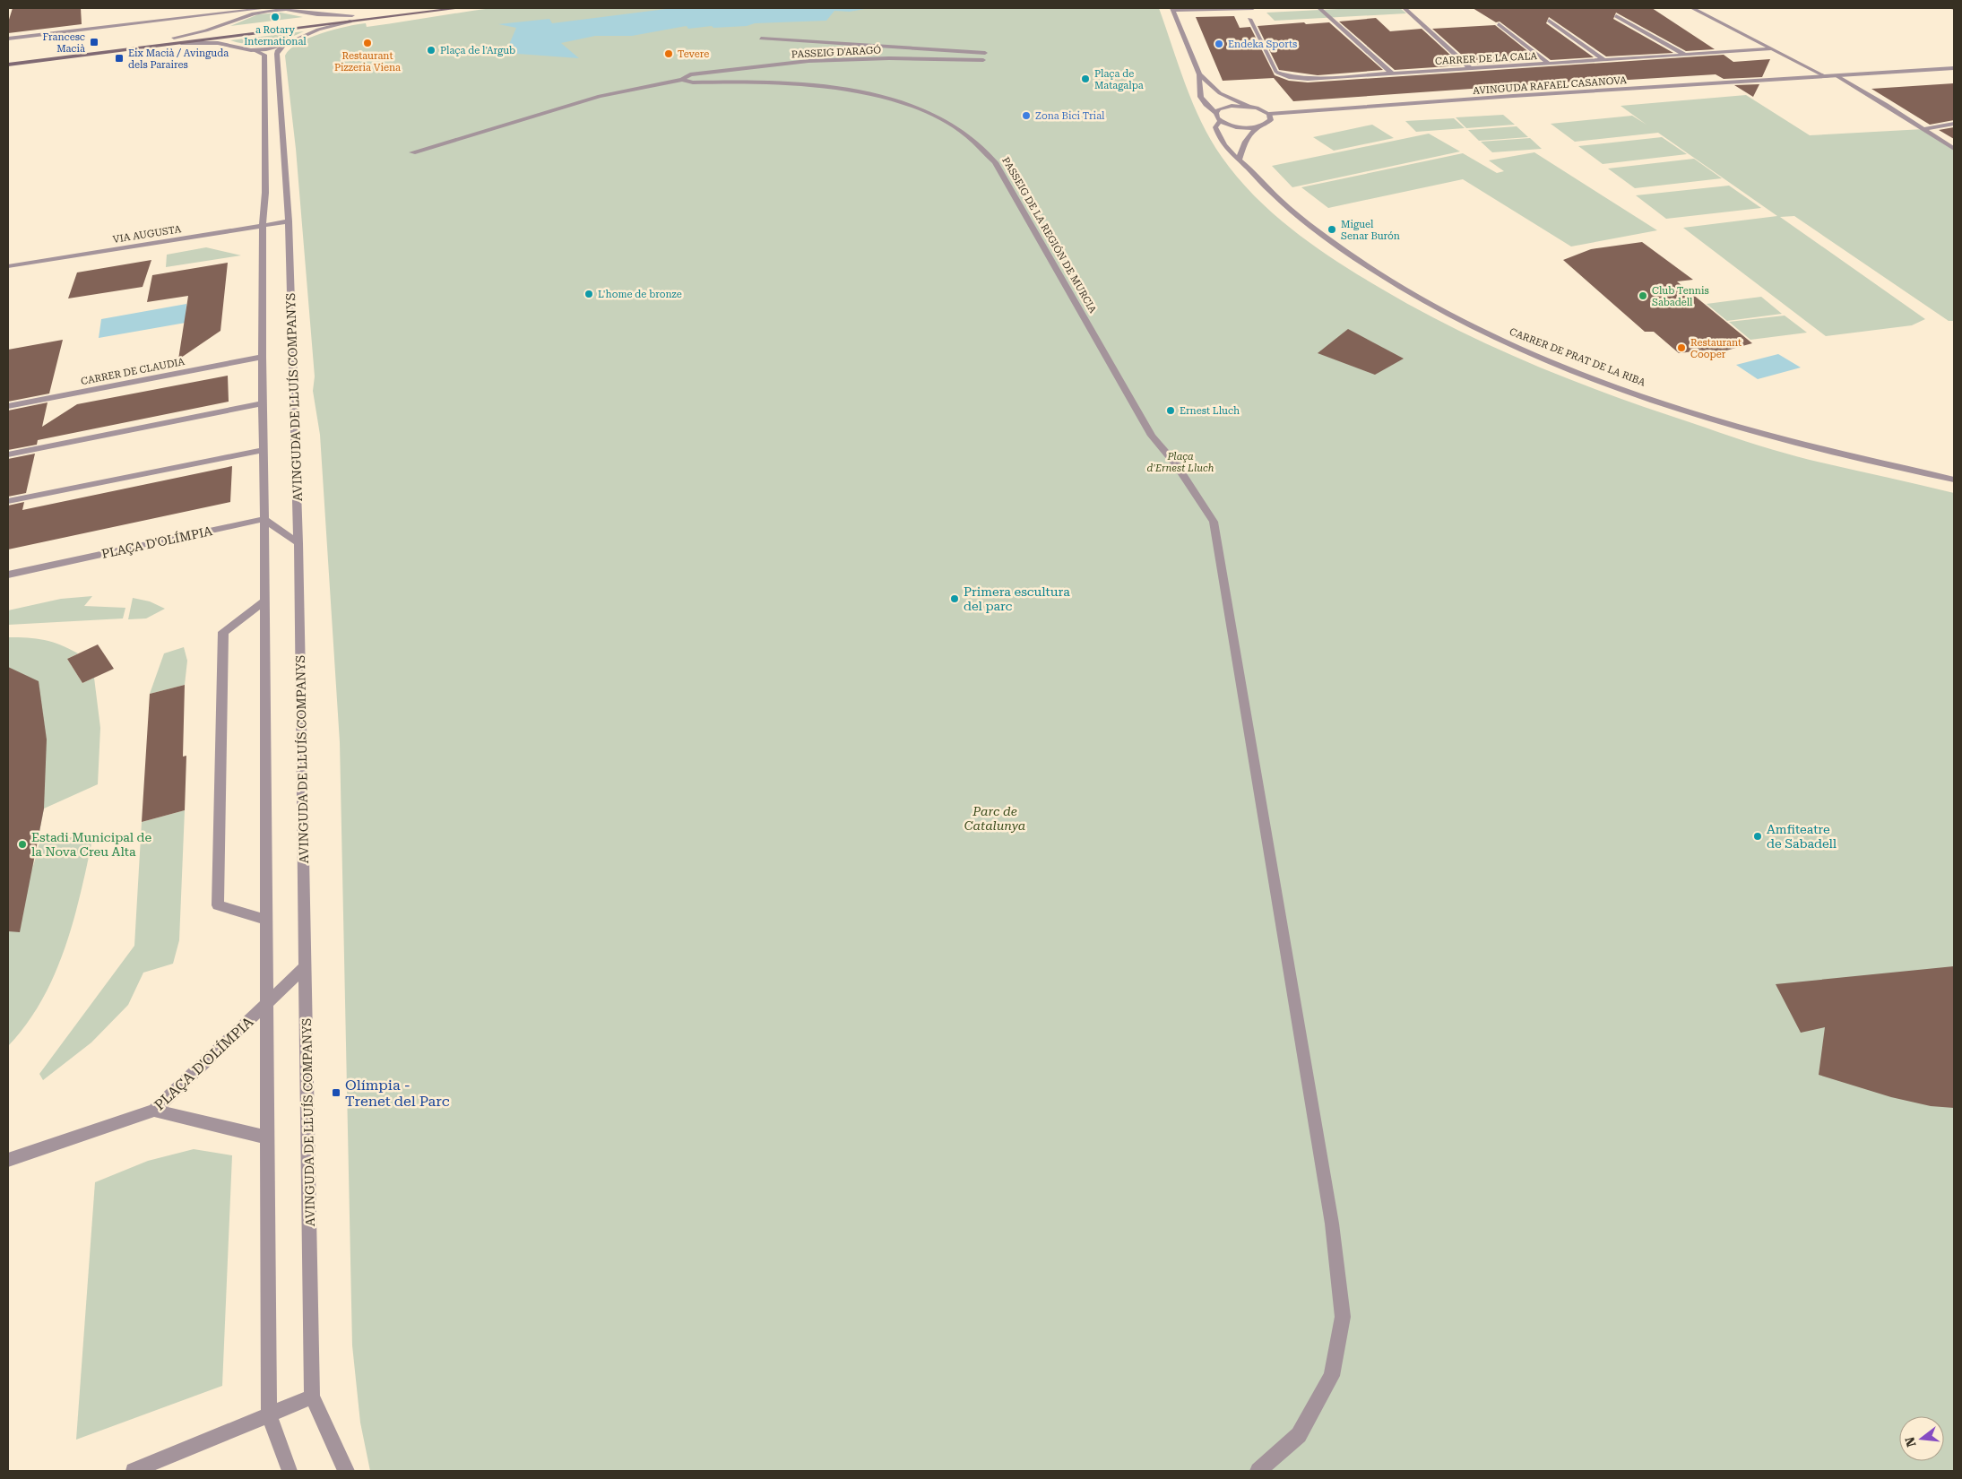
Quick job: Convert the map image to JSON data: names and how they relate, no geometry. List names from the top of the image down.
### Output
{
  "streets": {
    "street": [
      "PASSEIG D'ARAGÓ",
      "CARRER DE LA CALA",
      "AVINGUDA RAFAEL CASANOVA",
      "VIA AUGUSTA",
      "PASSEIG DE LA REGIÓN DE MURCIA",
      "CARRER DE PRAT DE LA RIBA",
      "CARRER DE CLAUDIA",
      "AVINGUDA DE LLUÍS COMPANYS",
      "PLAÇA D'OLÍMPIA"
    ]
  },
  "crossings": [
    ["PASSEIG D'ARAGÓ", "PASSEIG DE LA REGIÓN DE MURCIA"],
    ["VIA AUGUSTA", "AVINGUDA DE LLUÍS COMPANYS"],
    ["AVINGUDA DE LLUÍS COMPANYS", "PLAÇA D'OLÍMPIA"]
  ],
  "parks": ["Plaça d'Ernest Lluch", "Parc de Catalunya"],
  "places": {
    "other": [
      "a Rotary International",
      "Restaurant Pizzeria Viena",
      "Endeka Sports",
      "Plaça de l'Argub",
      "Tevere",
      "Plaça de Matagalpa",
      "Zona Bici Trial",
      "Miguel Senar Burón",
      "L'home de bronze",
      "Club Tennis Sabadell",
      "Restaurant Cooper",
      "Ernest Lluch",
      "Primera escultura del parc",
      "Amfiteatre de Sabadell",
      "Estadi Municipal de la Nova Creu Alta"
    ],
    "transit": ["Francesc Macià", "Eix Macià / Avinguda dels Paraires", "Olímpia - Trenet del Parc"]
  },
  "north": "left"
}
